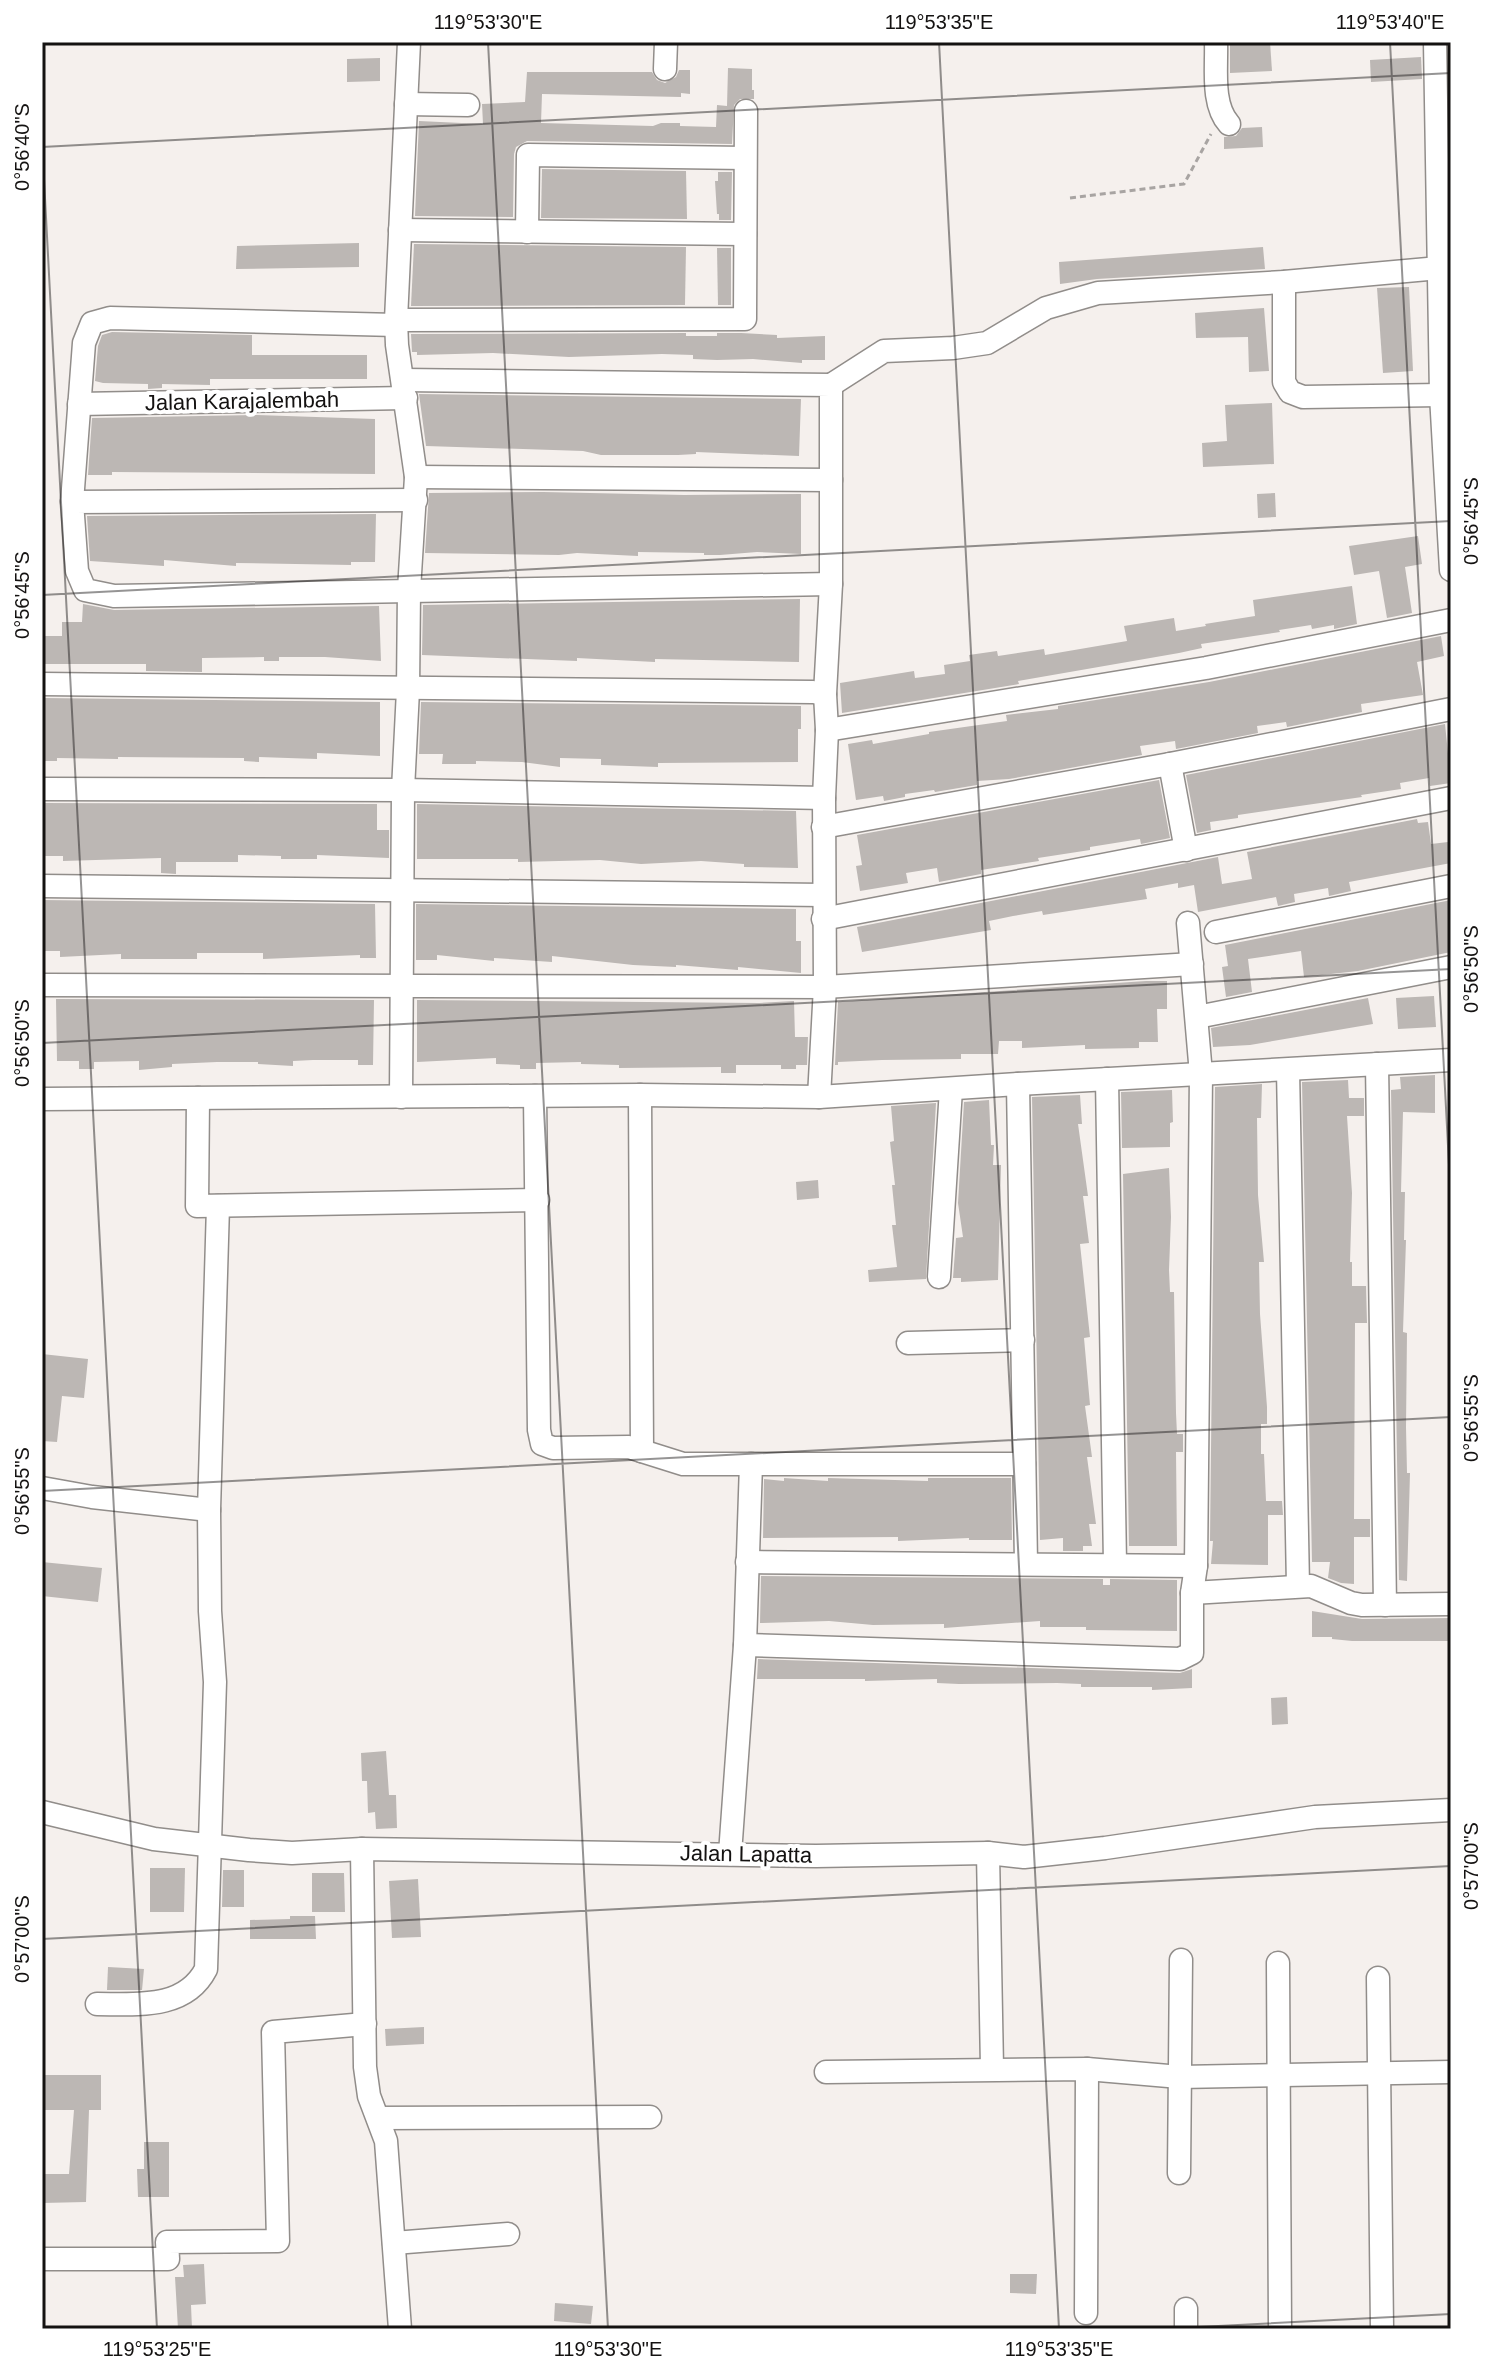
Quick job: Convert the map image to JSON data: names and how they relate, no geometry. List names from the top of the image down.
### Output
{
  "streets": {
    "street": ["Jalan Karajalembah", "Jalan Lapatta"]
  },
  "coordinates": [
    "119°53'30\"E",
    "119°53'35\"E",
    "119°53'40\"E",
    "0°56'40\"S",
    "0°56'45\"S",
    "0°56'50\"S",
    "0°56'55\"S",
    "0°57'00\"S",
    "119°53'25\"E"
  ]
}
